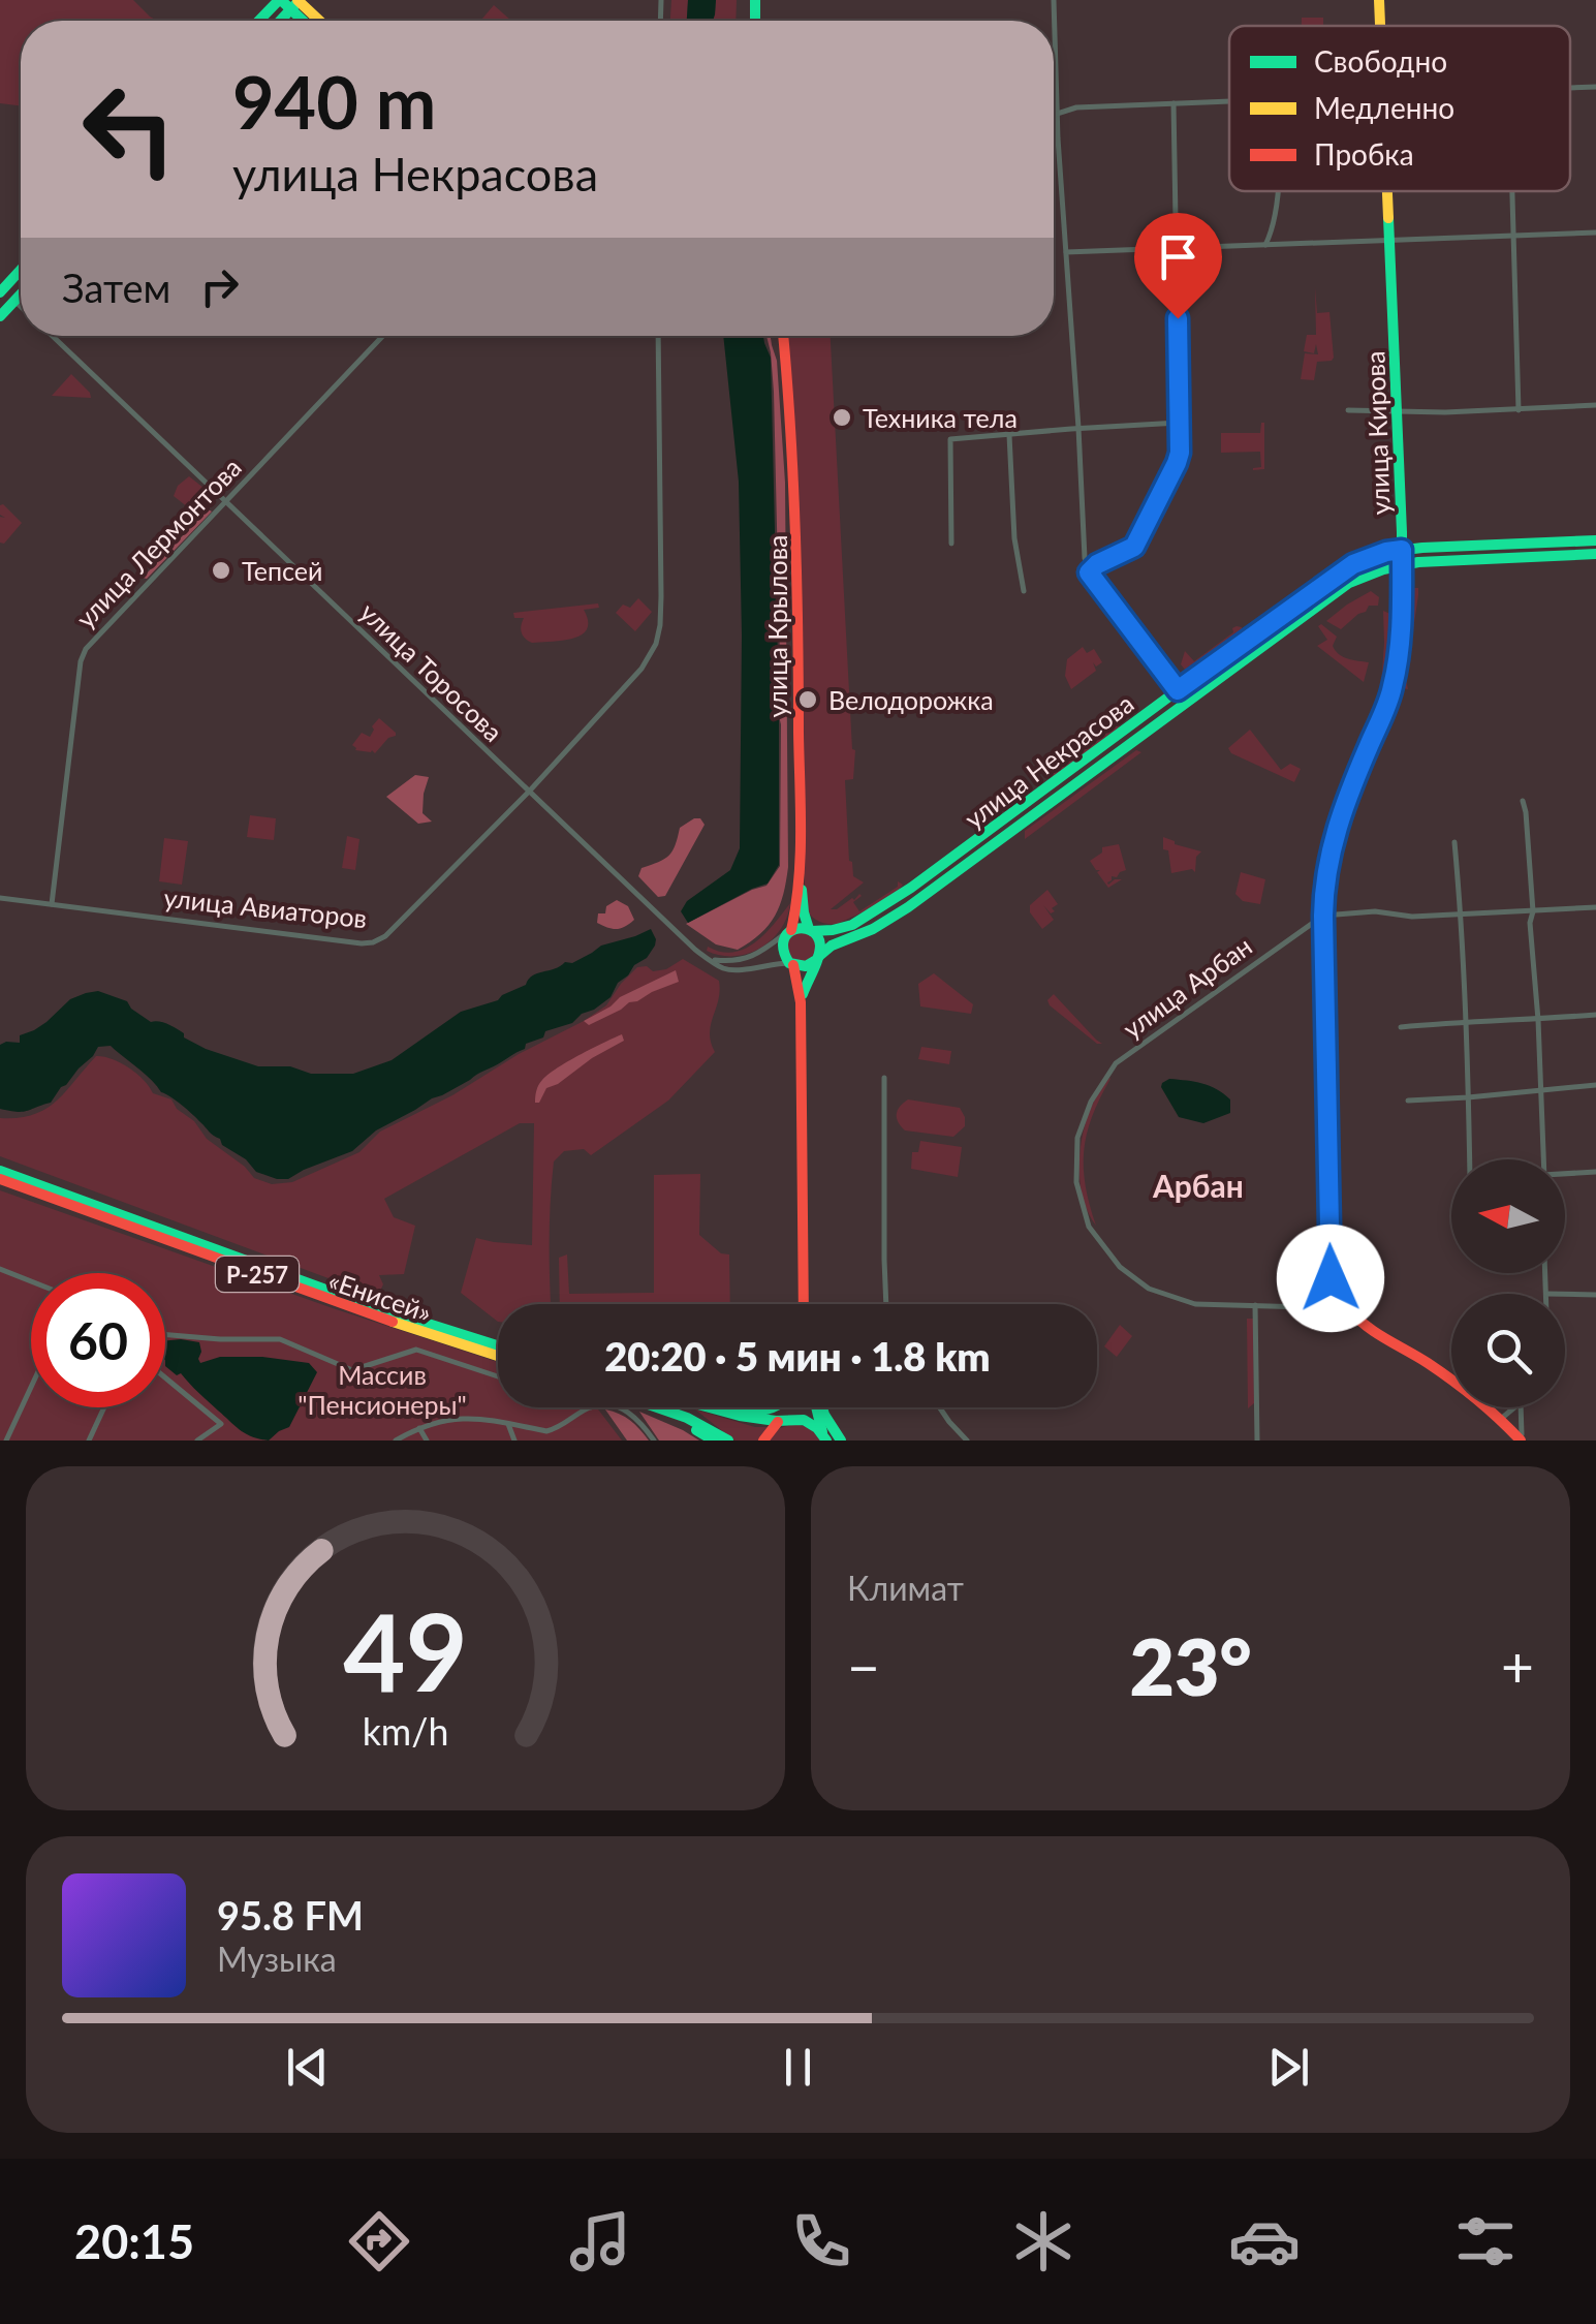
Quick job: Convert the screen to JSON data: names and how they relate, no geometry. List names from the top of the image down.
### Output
{
  "streets": {
    "main road": [
      "улица Кирова",
      "улица Крылова",
      "улица Торосова",
      "улица Некрасова",
      "Р-257",
      "«Енисей»"
    ],
    "street": ["улица Лермонтова", "улица Авиаторов", "улица Арбан"]
  },
  "crossings": [
    ["улица Кирова", "улица Некрасова"],
    ["улица Кирова", "улица Арбан"],
    ["улица Лермонтова", "улица Торосова"],
    ["улица Лермонтова", "улица Авиаторов"],
    ["улица Крылова", "улица Некрасова"],
    ["улица Торосова", "улица Авиаторов"]
  ],
  "districts": ["Арбан"],
  "parks": ["Массив \"Пенсионеры\""],
  "places": ["Техника тела", "Тепсей", "Велодорожка"],
  "legend": ["Свободно", "Медленно", "Пробка"],
  "north": "left",
  "page": {
    "turn": ["940 m", "улица Некрасова"],
    "then": "Затем",
    "limit": "60",
    "trip": "20:20 · 5 мин · 1.8 km",
    "tile": "Климат",
    "heat": ["−", "23°", "+"],
    "song": ["95.8 FM", "Музыка"],
    "tabs": "20:15",
    "gauge": ["49", "km/h"]
  }
}
